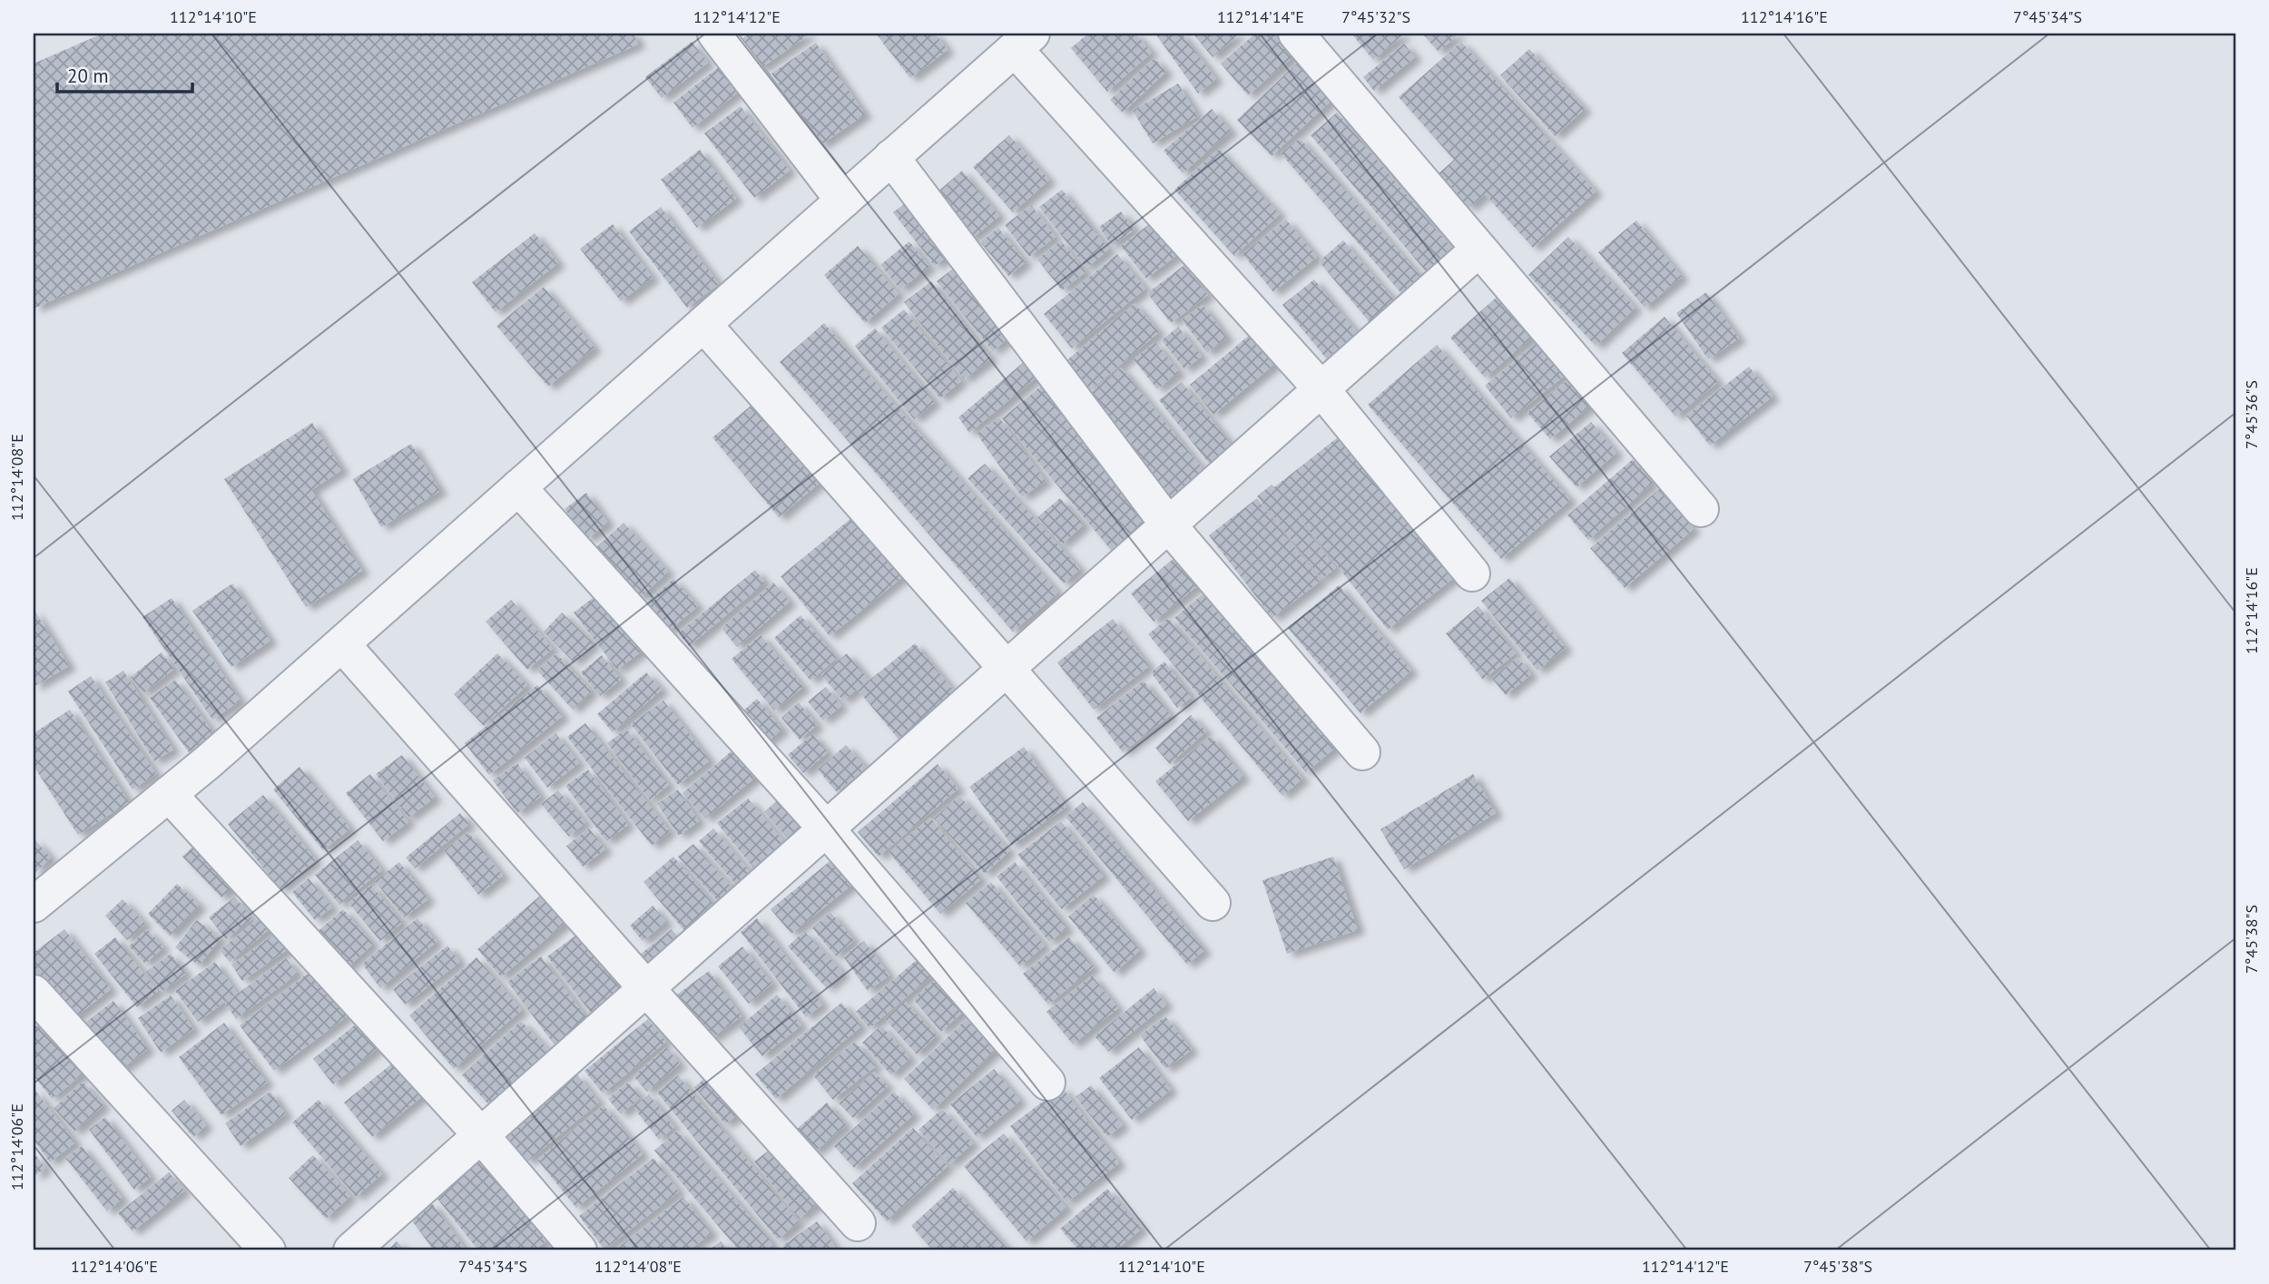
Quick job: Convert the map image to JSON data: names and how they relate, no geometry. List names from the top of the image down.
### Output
{
  "scale_bar": "20 m",
  "coordinates": [
    "112°14'10\"E",
    "112°14'12\"E",
    "112°14'14\"E",
    "7°45'32\"S",
    "112°14'16\"E",
    "7°45'34\"S",
    "7°45'36\"S",
    "112°14'08\"E",
    "7°45'38\"S",
    "112°14'06\"E"
  ]
}
